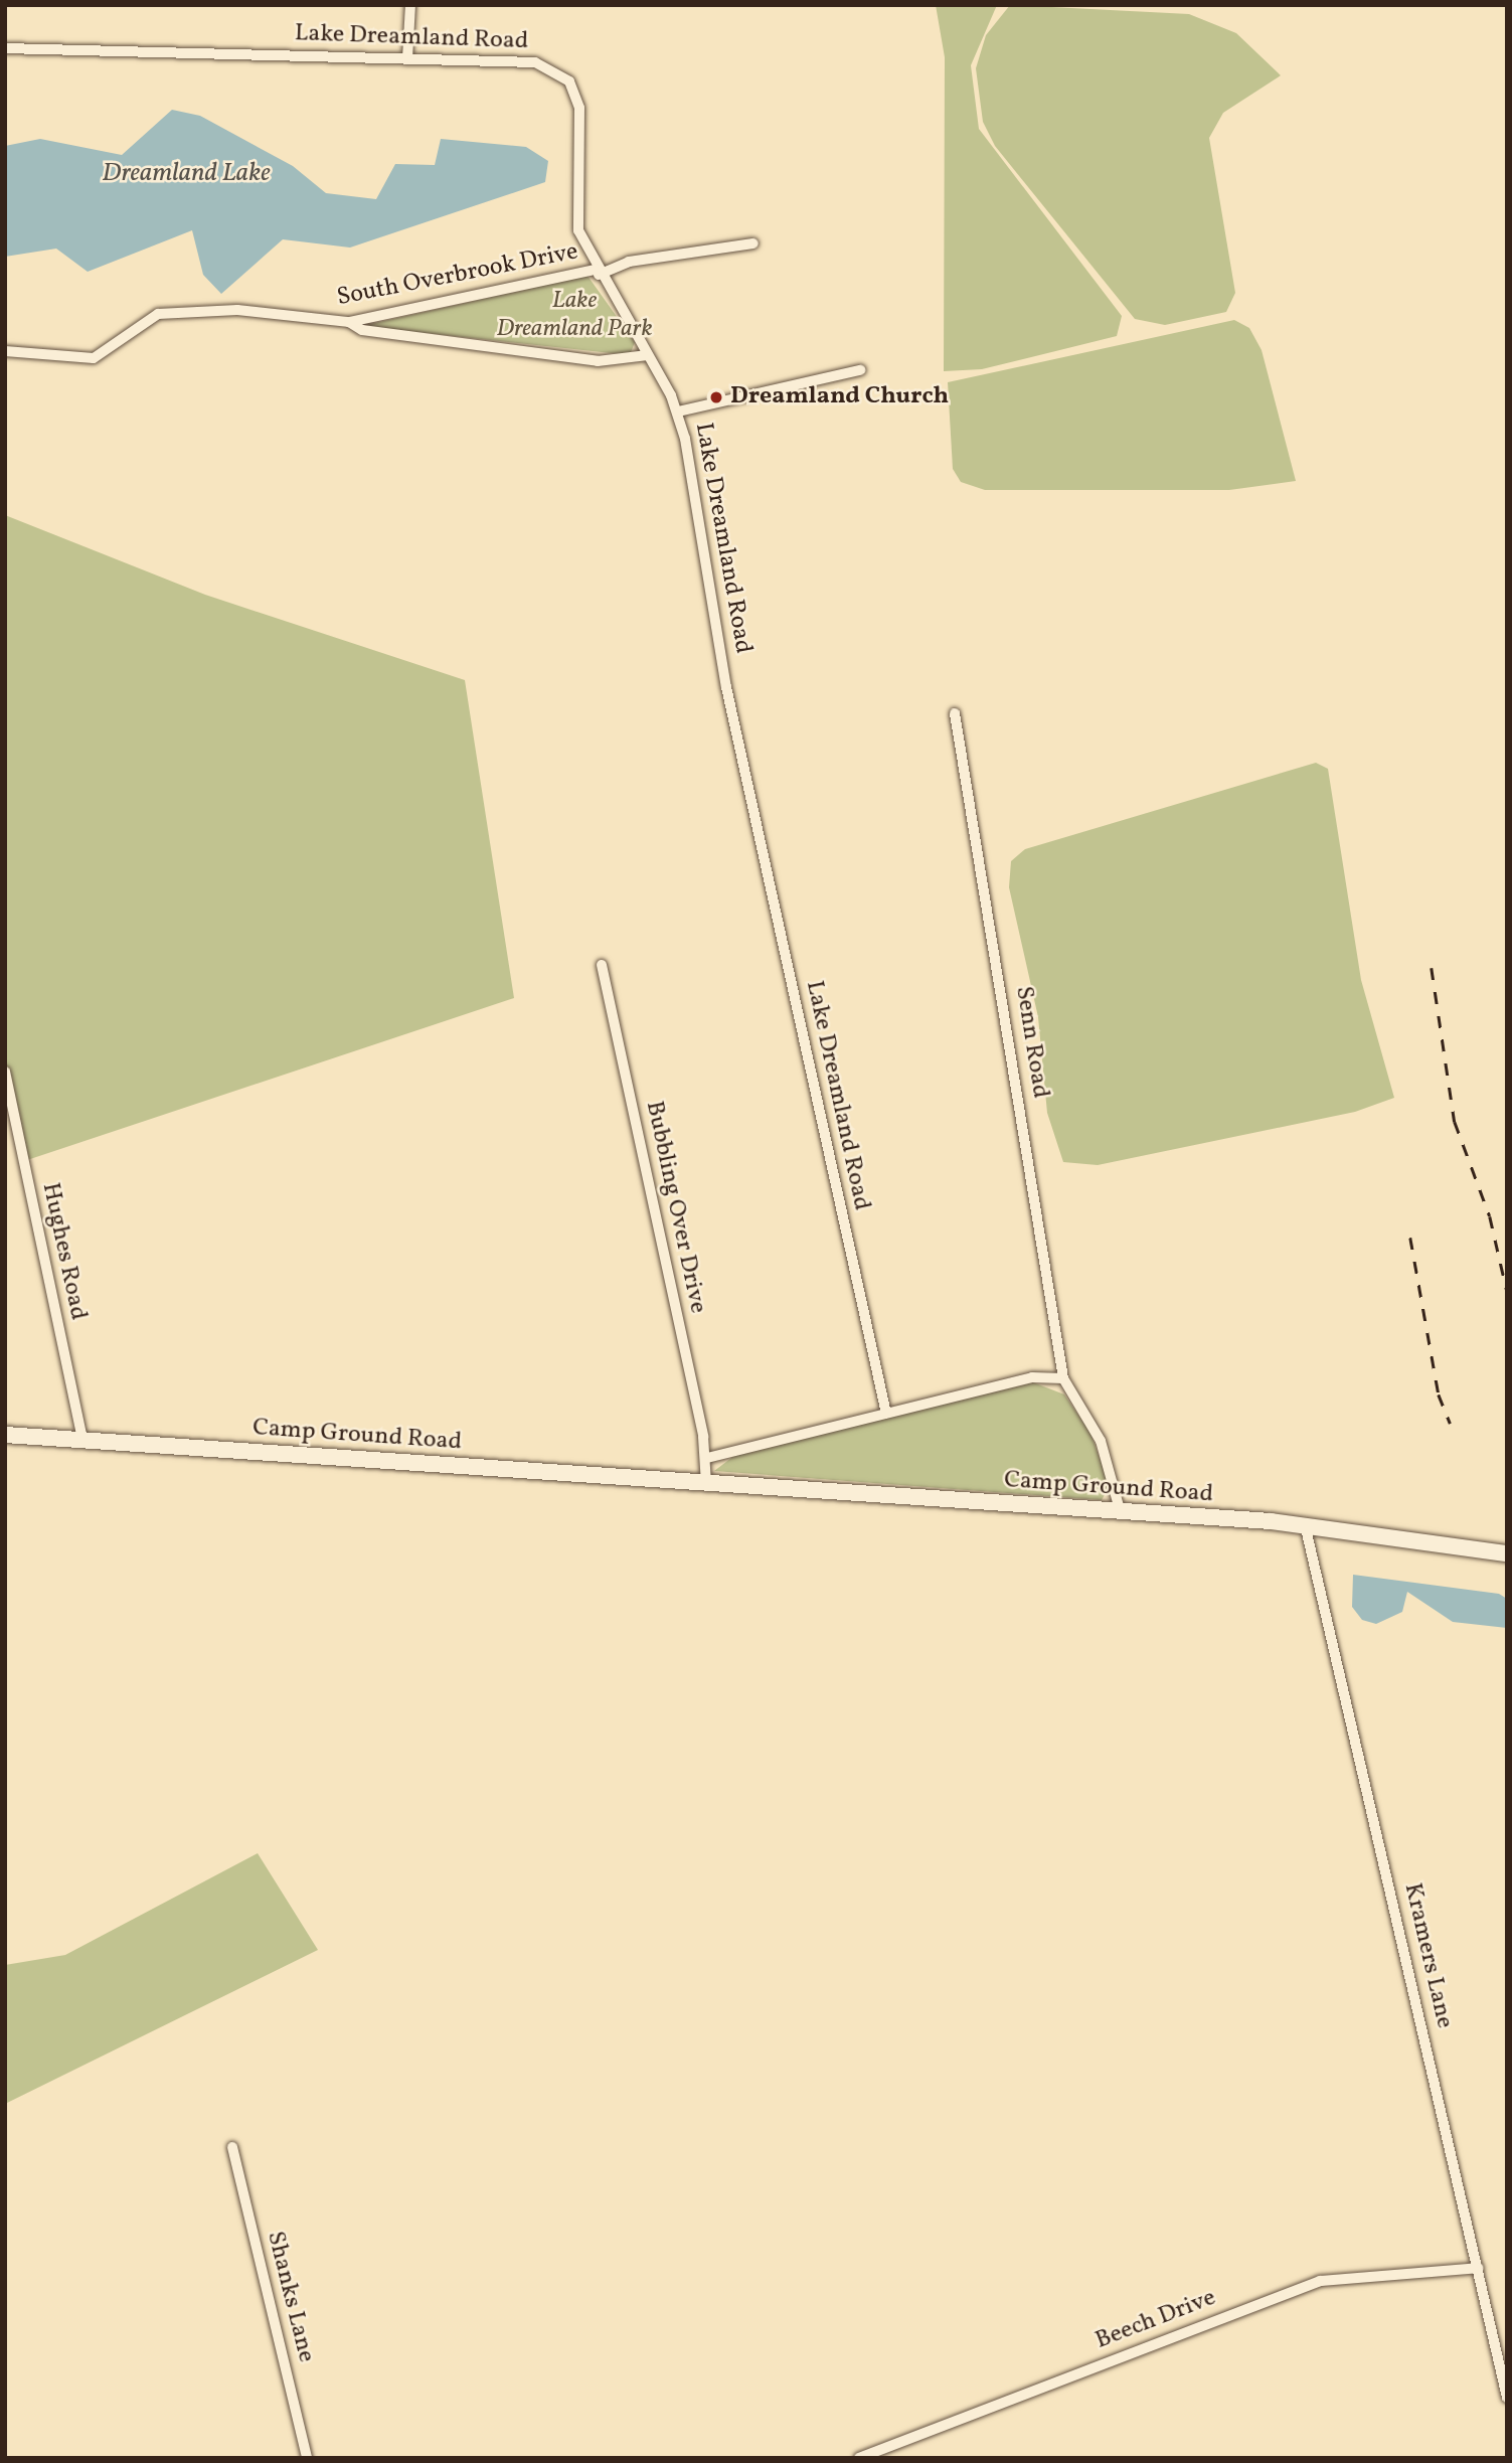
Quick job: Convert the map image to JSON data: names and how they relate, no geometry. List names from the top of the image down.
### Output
{
  "streets": {
    "street": [
      "Lake Dreamland Road",
      "South Overbrook Drive",
      "Senn Road",
      "Bubbling Over Drive",
      "Hughes Road",
      "Camp Ground Road",
      "Kramers Lane",
      "Shanks Lane",
      "Beech Drive"
    ]
  },
  "crossings": [
    ["Lake Dreamland Road", "South Overbrook Drive"],
    ["Hughes Road", "Camp Ground Road"],
    ["Camp Ground Road", "Kramers Lane"],
    ["Kramers Lane", "Beech Drive"]
  ],
  "water": ["Dreamland Lake"],
  "parks": ["Lake Dreamland Park"],
  "places": ["Dreamland Church"]
}
